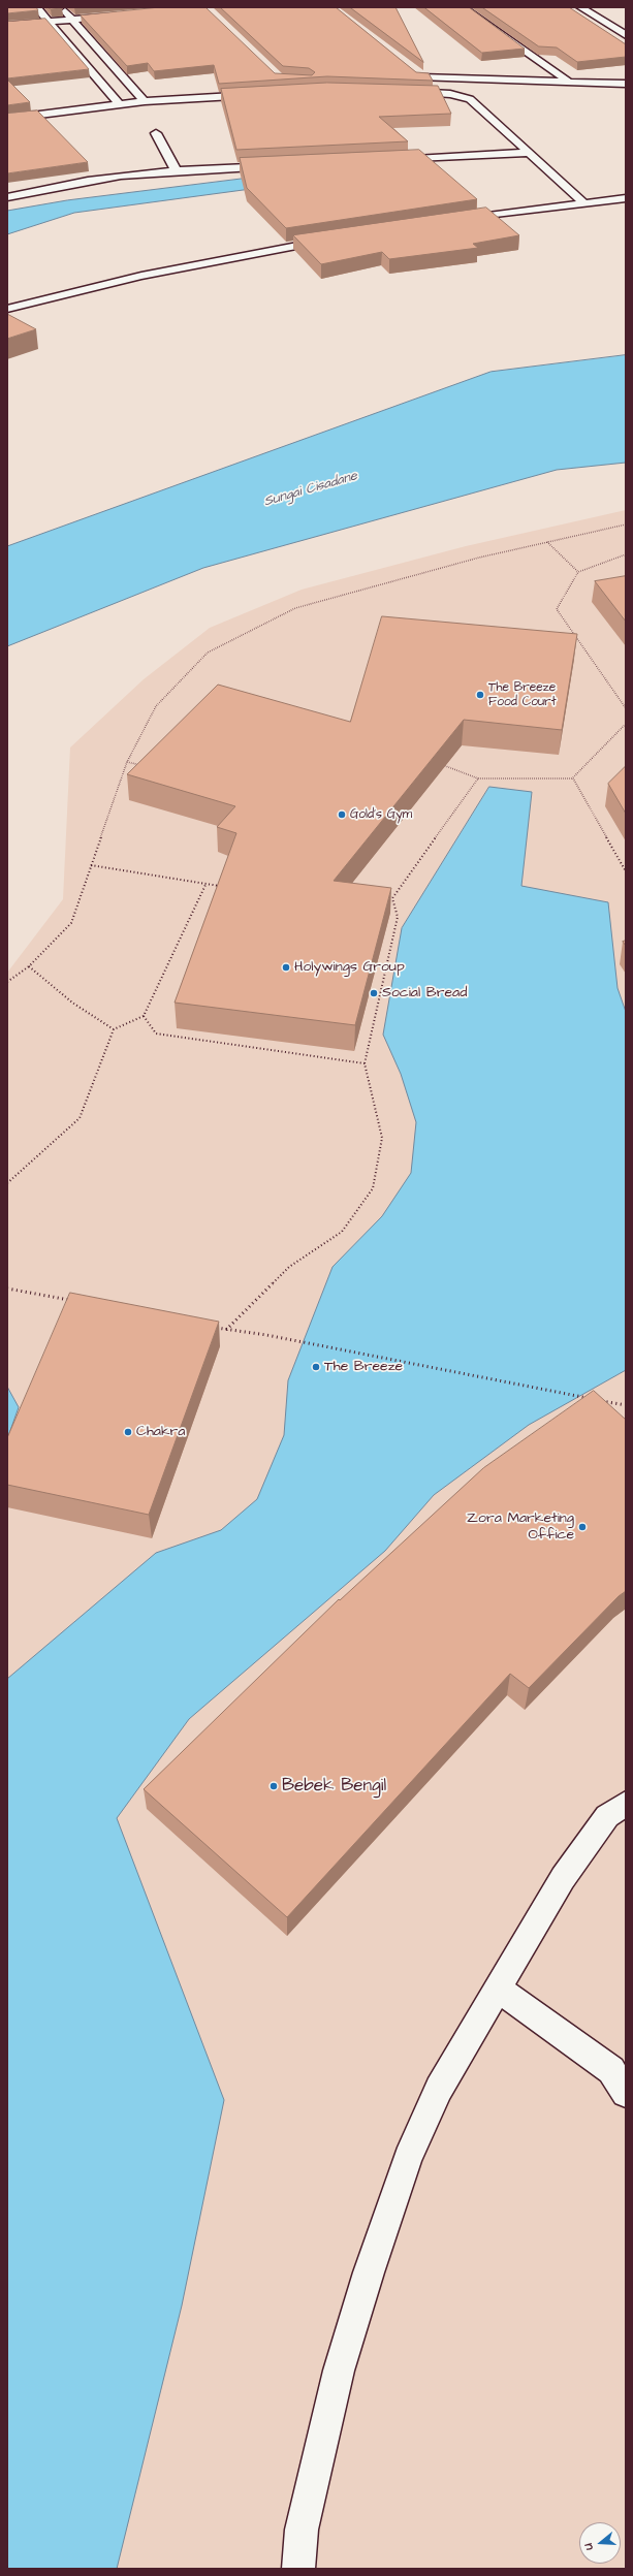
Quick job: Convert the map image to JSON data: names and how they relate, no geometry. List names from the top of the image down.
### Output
{
  "water": ["Sungai Cisadane"],
  "places": [
    "The Breeze Food Court",
    "Gold's Gym",
    "Holywings Group",
    "Social Bread",
    "The Breeze",
    "Chakra",
    "Zora Marketing Office",
    "Bebek Bengil"
  ],
  "north": "left"
}
